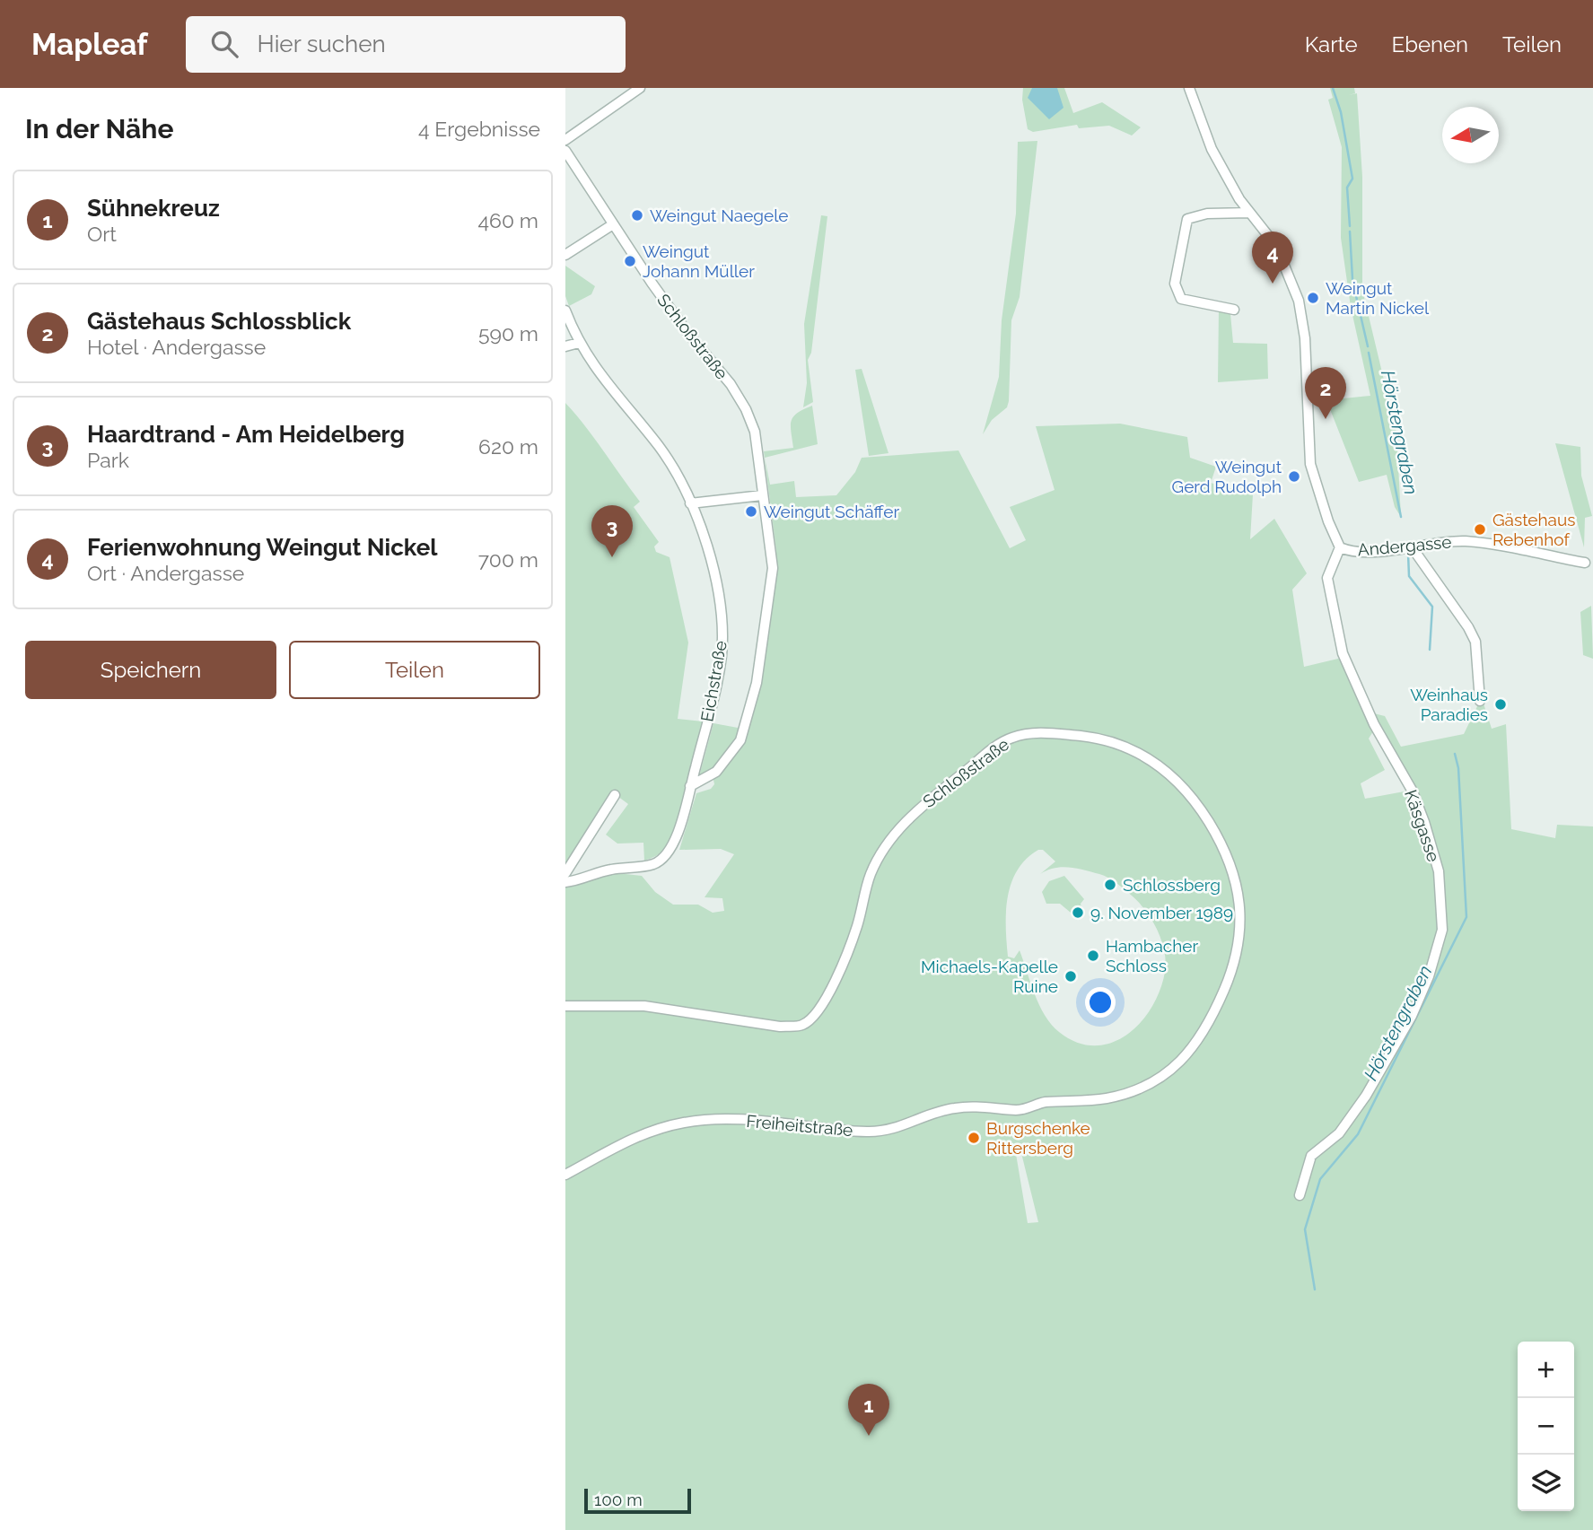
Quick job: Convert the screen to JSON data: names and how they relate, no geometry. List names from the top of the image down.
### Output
{
  "streets": {
    "street": [
      "Schloßstraße",
      "Andergasse",
      "Eichstraße",
      "Käsgasse",
      "Freiheitstraße"
    ]
  },
  "crossings": [
    ["Schloßstraße", "Eichstraße"],
    ["Schloßstraße", "Freiheitstraße"],
    ["Andergasse", "Käsgasse"]
  ],
  "water": ["Hörstengraben"],
  "places": [
    "Weingut Naegele",
    "Weingut Johann Müller",
    "Weingut Martin Nickel",
    "Weingut Gerd Rudolph",
    "Weingut Schäffer",
    "Gästehaus Rebenhof",
    "Weinhaus Paradies",
    "Schlossberg",
    "9. November 1989",
    "Hambacher Schloss",
    "Michaels-Kapelle Ruine",
    "Burgschenke Rittersberg"
  ],
  "scale_bar": "100 m",
  "north": "left",
  "page": {
    "header": "Mapleaf",
    "search": "Hier suchen",
    "nav": ["Karte", "Ebenen", "Teilen"],
    "heading": ["In der Nähe", "4 Ergebnisse"],
    "list": [
      {
        "mark": "1",
        "name": "Sühnekreuz",
        "note": "Ort",
        "value": "460 m"
      },
      {
        "mark": "2",
        "name": "Gästehaus Schlossblick",
        "note": "Hotel · Andergasse",
        "value": "590 m"
      },
      {
        "mark": "3",
        "name": "Haardtrand - Am Heidelberg",
        "note": "Park",
        "value": "620 m"
      },
      {
        "mark": "4",
        "name": "Ferienwohnung Weingut Nickel",
        "note": "Ort · Andergasse",
        "value": "700 m"
      }
    ],
    "pins": [
      "4",
      "2",
      "3",
      "1"
    ],
    "buttons": ["Speichern", "Teilen"],
    "map_buttons": ["+", "−"],
    "scale": "100 m"
  }
}
